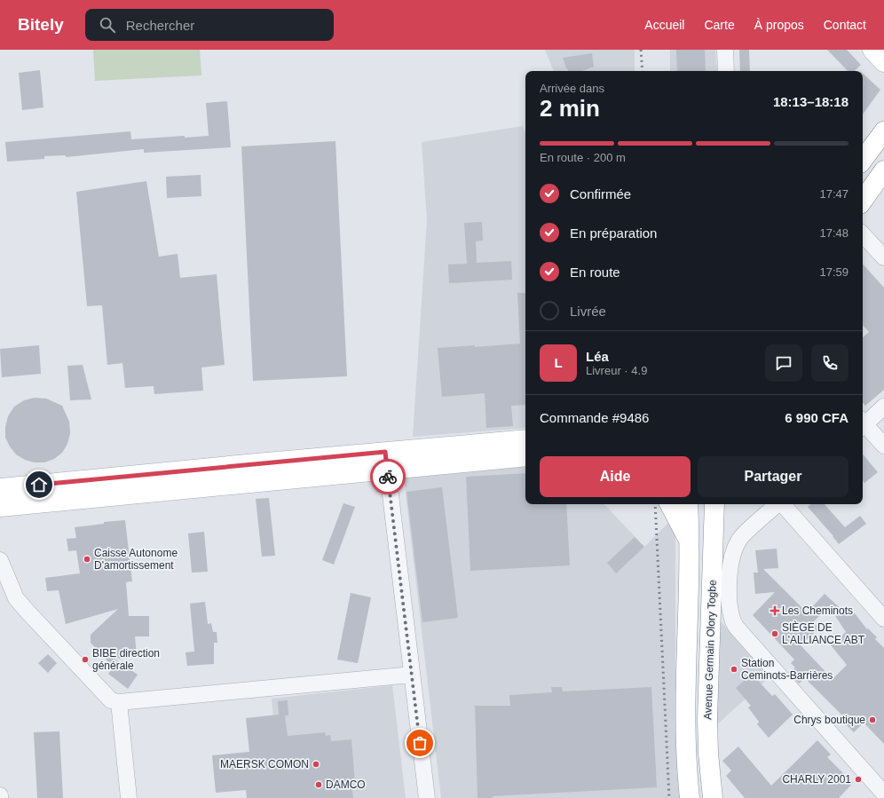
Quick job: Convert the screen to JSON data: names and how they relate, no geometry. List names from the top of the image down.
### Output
{
  "streets": {
    "main road": ["Avenue Germain Olory Togbe"]
  },
  "places": {
    "other": [
      "Caisse Autonome D'amortissement",
      "SIÈGE DE L'ALLIANCE ABT",
      "BIBE direction générale",
      "Station Ceminots-Barrières",
      "Chrys boutique",
      "MAERSK COMON",
      "CHARLY 2001",
      "DAMCO"
    ],
    "health": ["Les Cheminots"]
  },
  "page": {
    "header": "Bitely",
    "search": "Rechercher",
    "nav": [
      "Accueil",
      "Carte",
      "À propos",
      "Contact"
    ],
    "heading": ["2 min", "Arrivée dans", "18:13–18:18"],
    "panel": [
      "Léa",
      "Livreur · 4.9",
      "Commande #9486",
      "6 990 CFA"
    ],
    "bar": "En route · 200 m",
    "list": [
      ["Confirmée", "17:47"],
      ["En préparation", "17:48"],
      ["En route", "17:59"],
      "Livrée"
    ],
    "round": "L",
    "buttons": ["Aide", "Partager"]
  }
}
